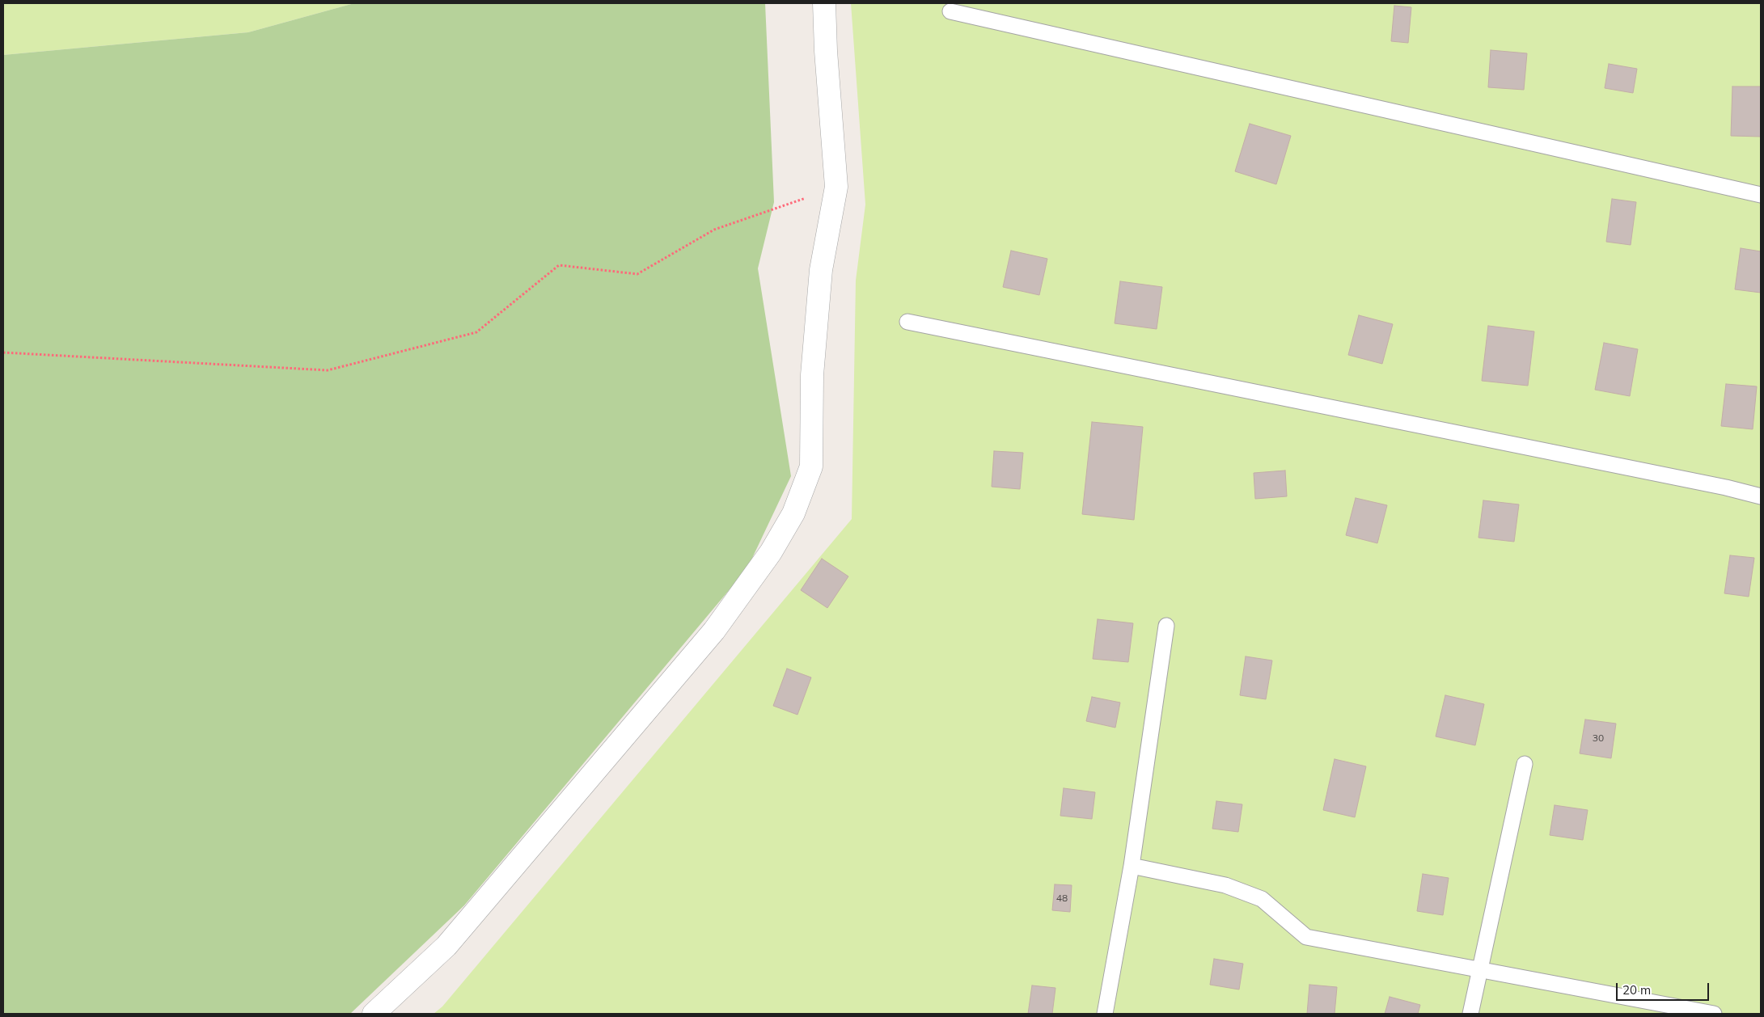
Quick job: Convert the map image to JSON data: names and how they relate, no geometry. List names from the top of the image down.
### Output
{
  "house_numbers": ["30", "48"],
  "scale_bar": "20 m"
}
